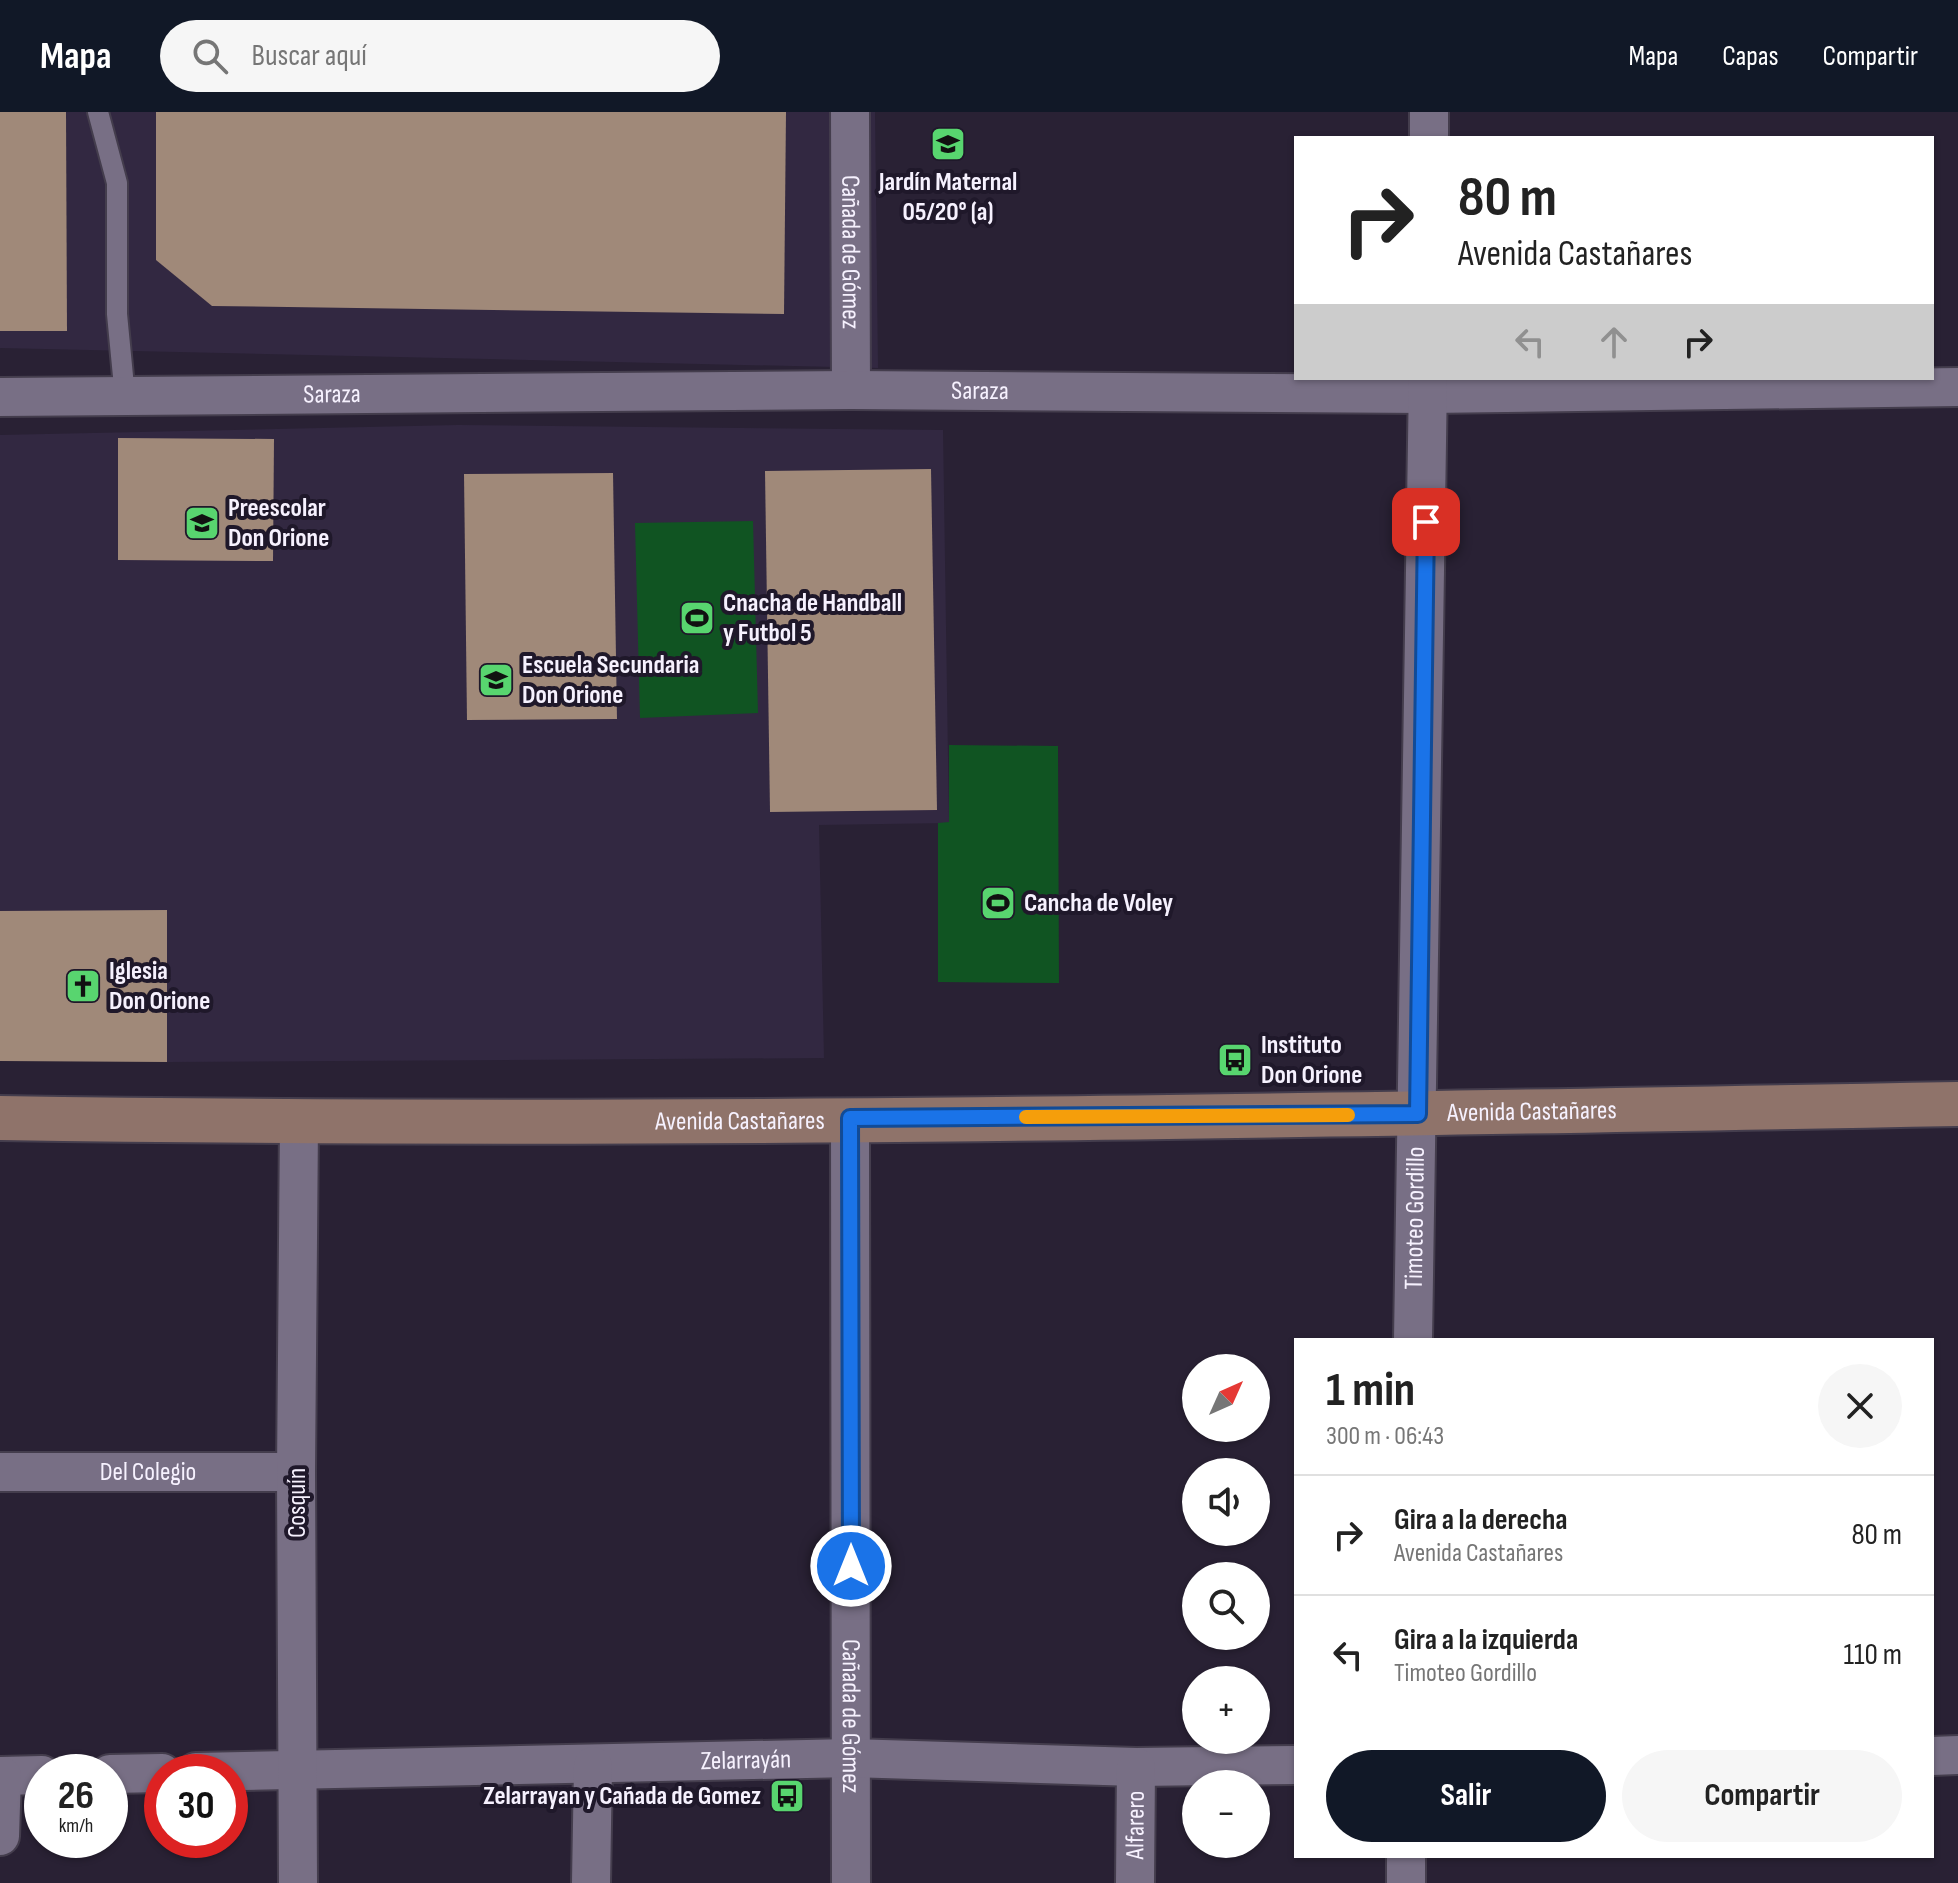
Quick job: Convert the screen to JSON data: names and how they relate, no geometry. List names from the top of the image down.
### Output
{
  "streets": {
    "street": [
      "Cañada de Gómez",
      "Saraza",
      "Avenida Castañares",
      "Timoteo Gordillo",
      "Del Colegio",
      "Cosquín",
      "Zelarrayán",
      "Alfarero"
    ]
  },
  "crossings": [
    ["Cañada de Gómez", "Saraza"],
    ["Cañada de Gómez", "Avenida Castañares"],
    ["Cañada de Gómez", "Zelarrayán"],
    ["Saraza", "Timoteo Gordillo"],
    ["Avenida Castañares", "Timoteo Gordillo"],
    ["Avenida Castañares", "Cosquín"],
    ["Del Colegio", "Cosquín"],
    ["Cosquín", "Zelarrayán"],
    ["Zelarrayán", "Alfarero"]
  ],
  "places": {
    "school or university": ["Jardín Maternal 05/20° (a)", "Preescolar Don Orione", "Escuela Secundaria Don Orione"],
    "sports": ["Cnacha de Handball y Futbol 5", "Cancha de Voley"],
    "church": ["Iglesia Don Orione"],
    "bus stop": ["Instituto Don Orione", "Zelarrayan y Cañada de Gomez"]
  },
  "north": "top right",
  "page": {
    "header": "Mapa",
    "search": "Buscar aquí",
    "nav": ["Mapa", "Capas", "Compartir"],
    "turn": ["80 m", "Avenida Castañares"],
    "heading": ["1 min", "300 m · 06:43"],
    "map_buttons": ["+", "−"],
    "list": [
      {
        "name": "Gira a la derecha",
        "note": "Avenida Castañares",
        "value": "80 m"
      },
      {
        "name": "Gira a la izquierda",
        "note": "Timoteo Gordillo",
        "value": "110 m"
      }
    ],
    "buttons": ["Salir", "Compartir"],
    "speed": "26 km/h",
    "limit": "30"
  }
}
